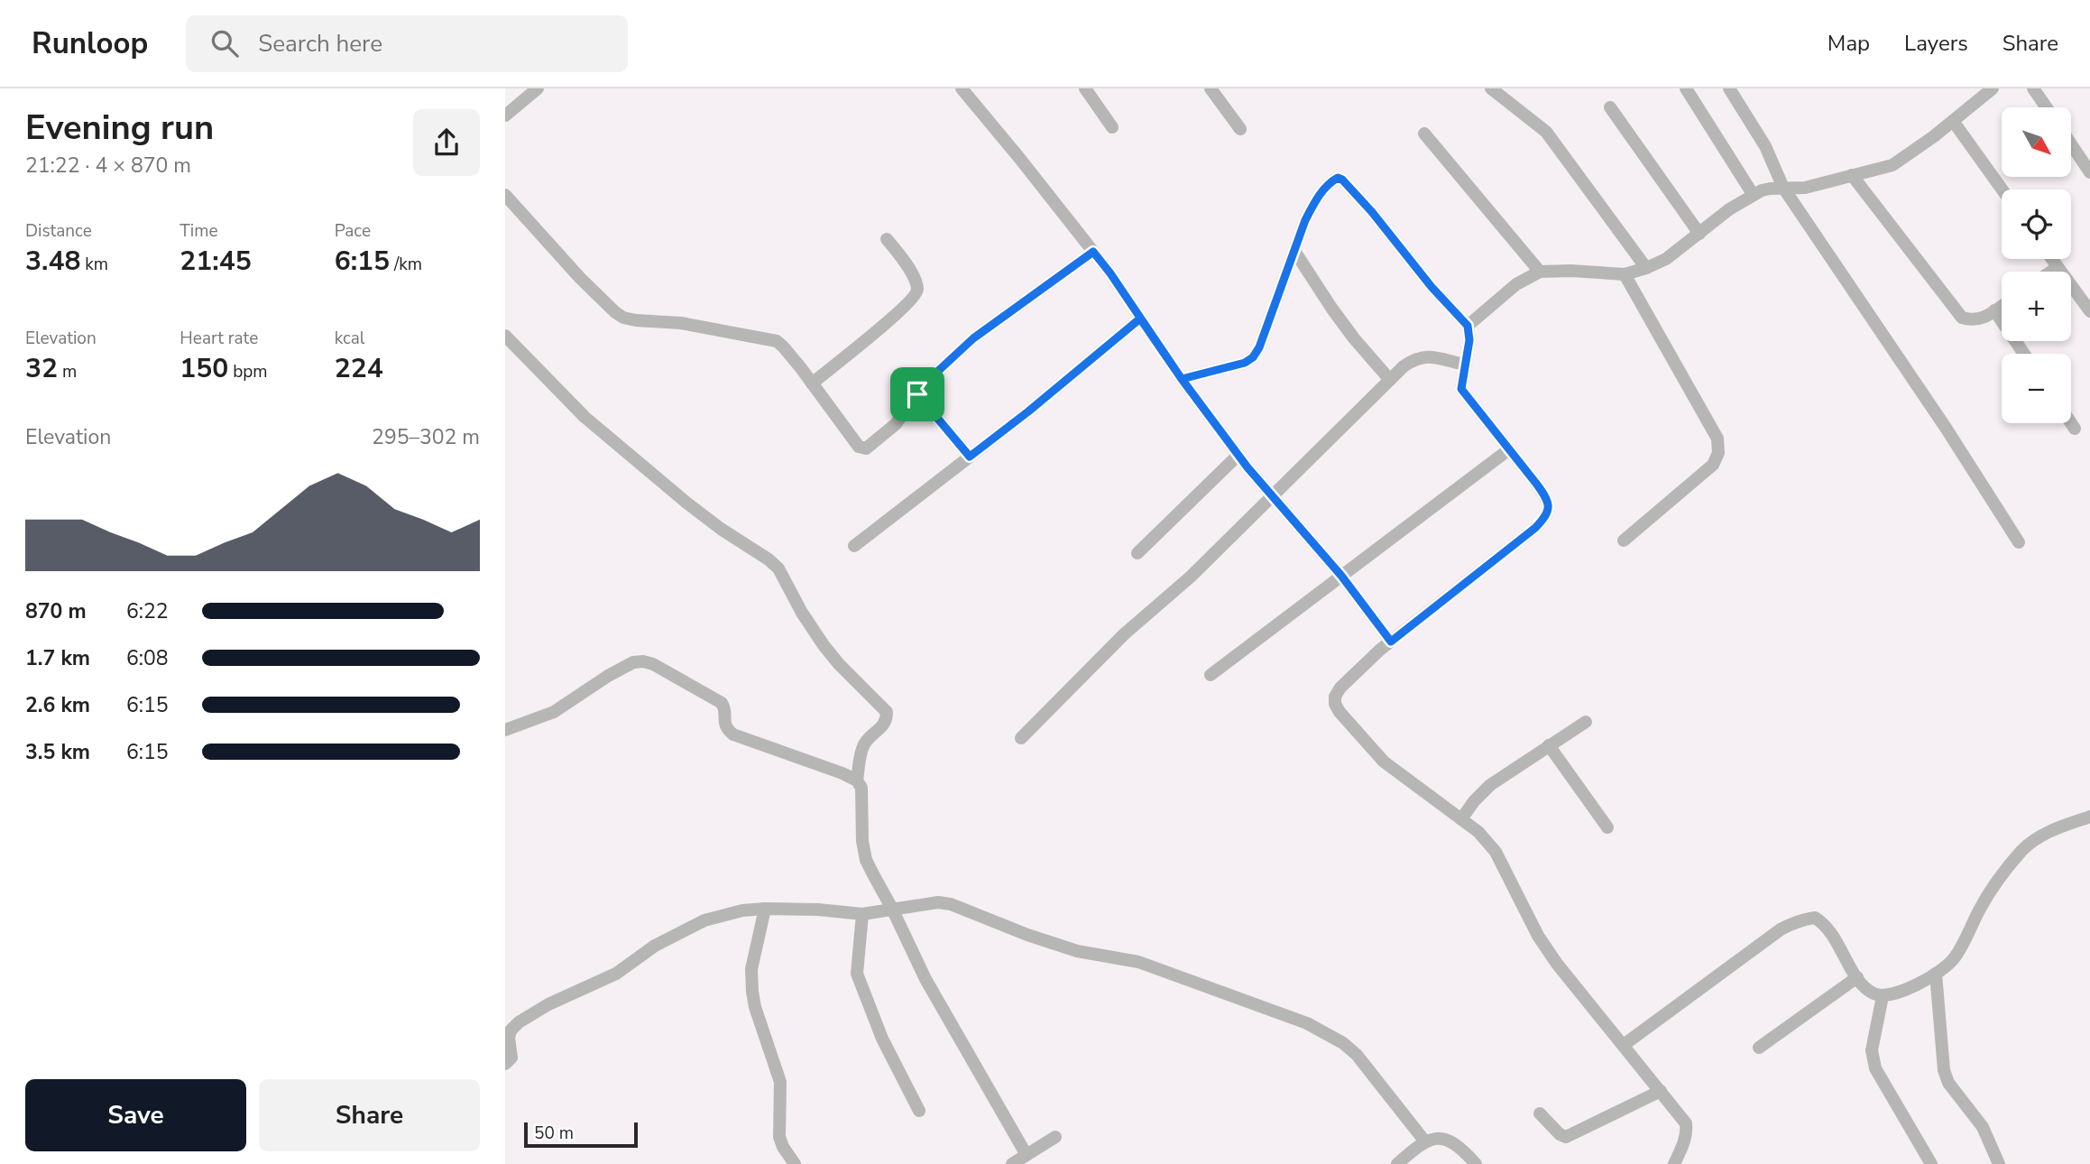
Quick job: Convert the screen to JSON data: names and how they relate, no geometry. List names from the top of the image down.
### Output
{
  "scale_bar": "50 m",
  "north": "bottom right",
  "page": {
    "header": "Runloop",
    "search": "Search here",
    "nav": ["Map", "Layers", "Share"],
    "heading": ["Evening run", "21:22 · 4 × 870 m"],
    "map_buttons": ["+", "−"],
    "stats": [
      ["Distance", "3.48 km"],
      ["Time", "21:45"],
      ["Pace", "6:15 /km"],
      ["Elevation", "32 m"],
      ["Heart rate", "150 bpm"],
      ["kcal", "224"]
    ],
    "chart": ["Elevation", "295–302 m"],
    "list": [
      {
        "name": "870 m",
        "note": "6:22"
      },
      {
        "name": "1.7 km",
        "note": "6:08"
      },
      {
        "name": "2.6 km",
        "note": "6:15"
      },
      {
        "name": "3.5 km",
        "note": "6:15"
      }
    ],
    "buttons": ["Save", "Share"],
    "scale": "50 m"
  }
}
